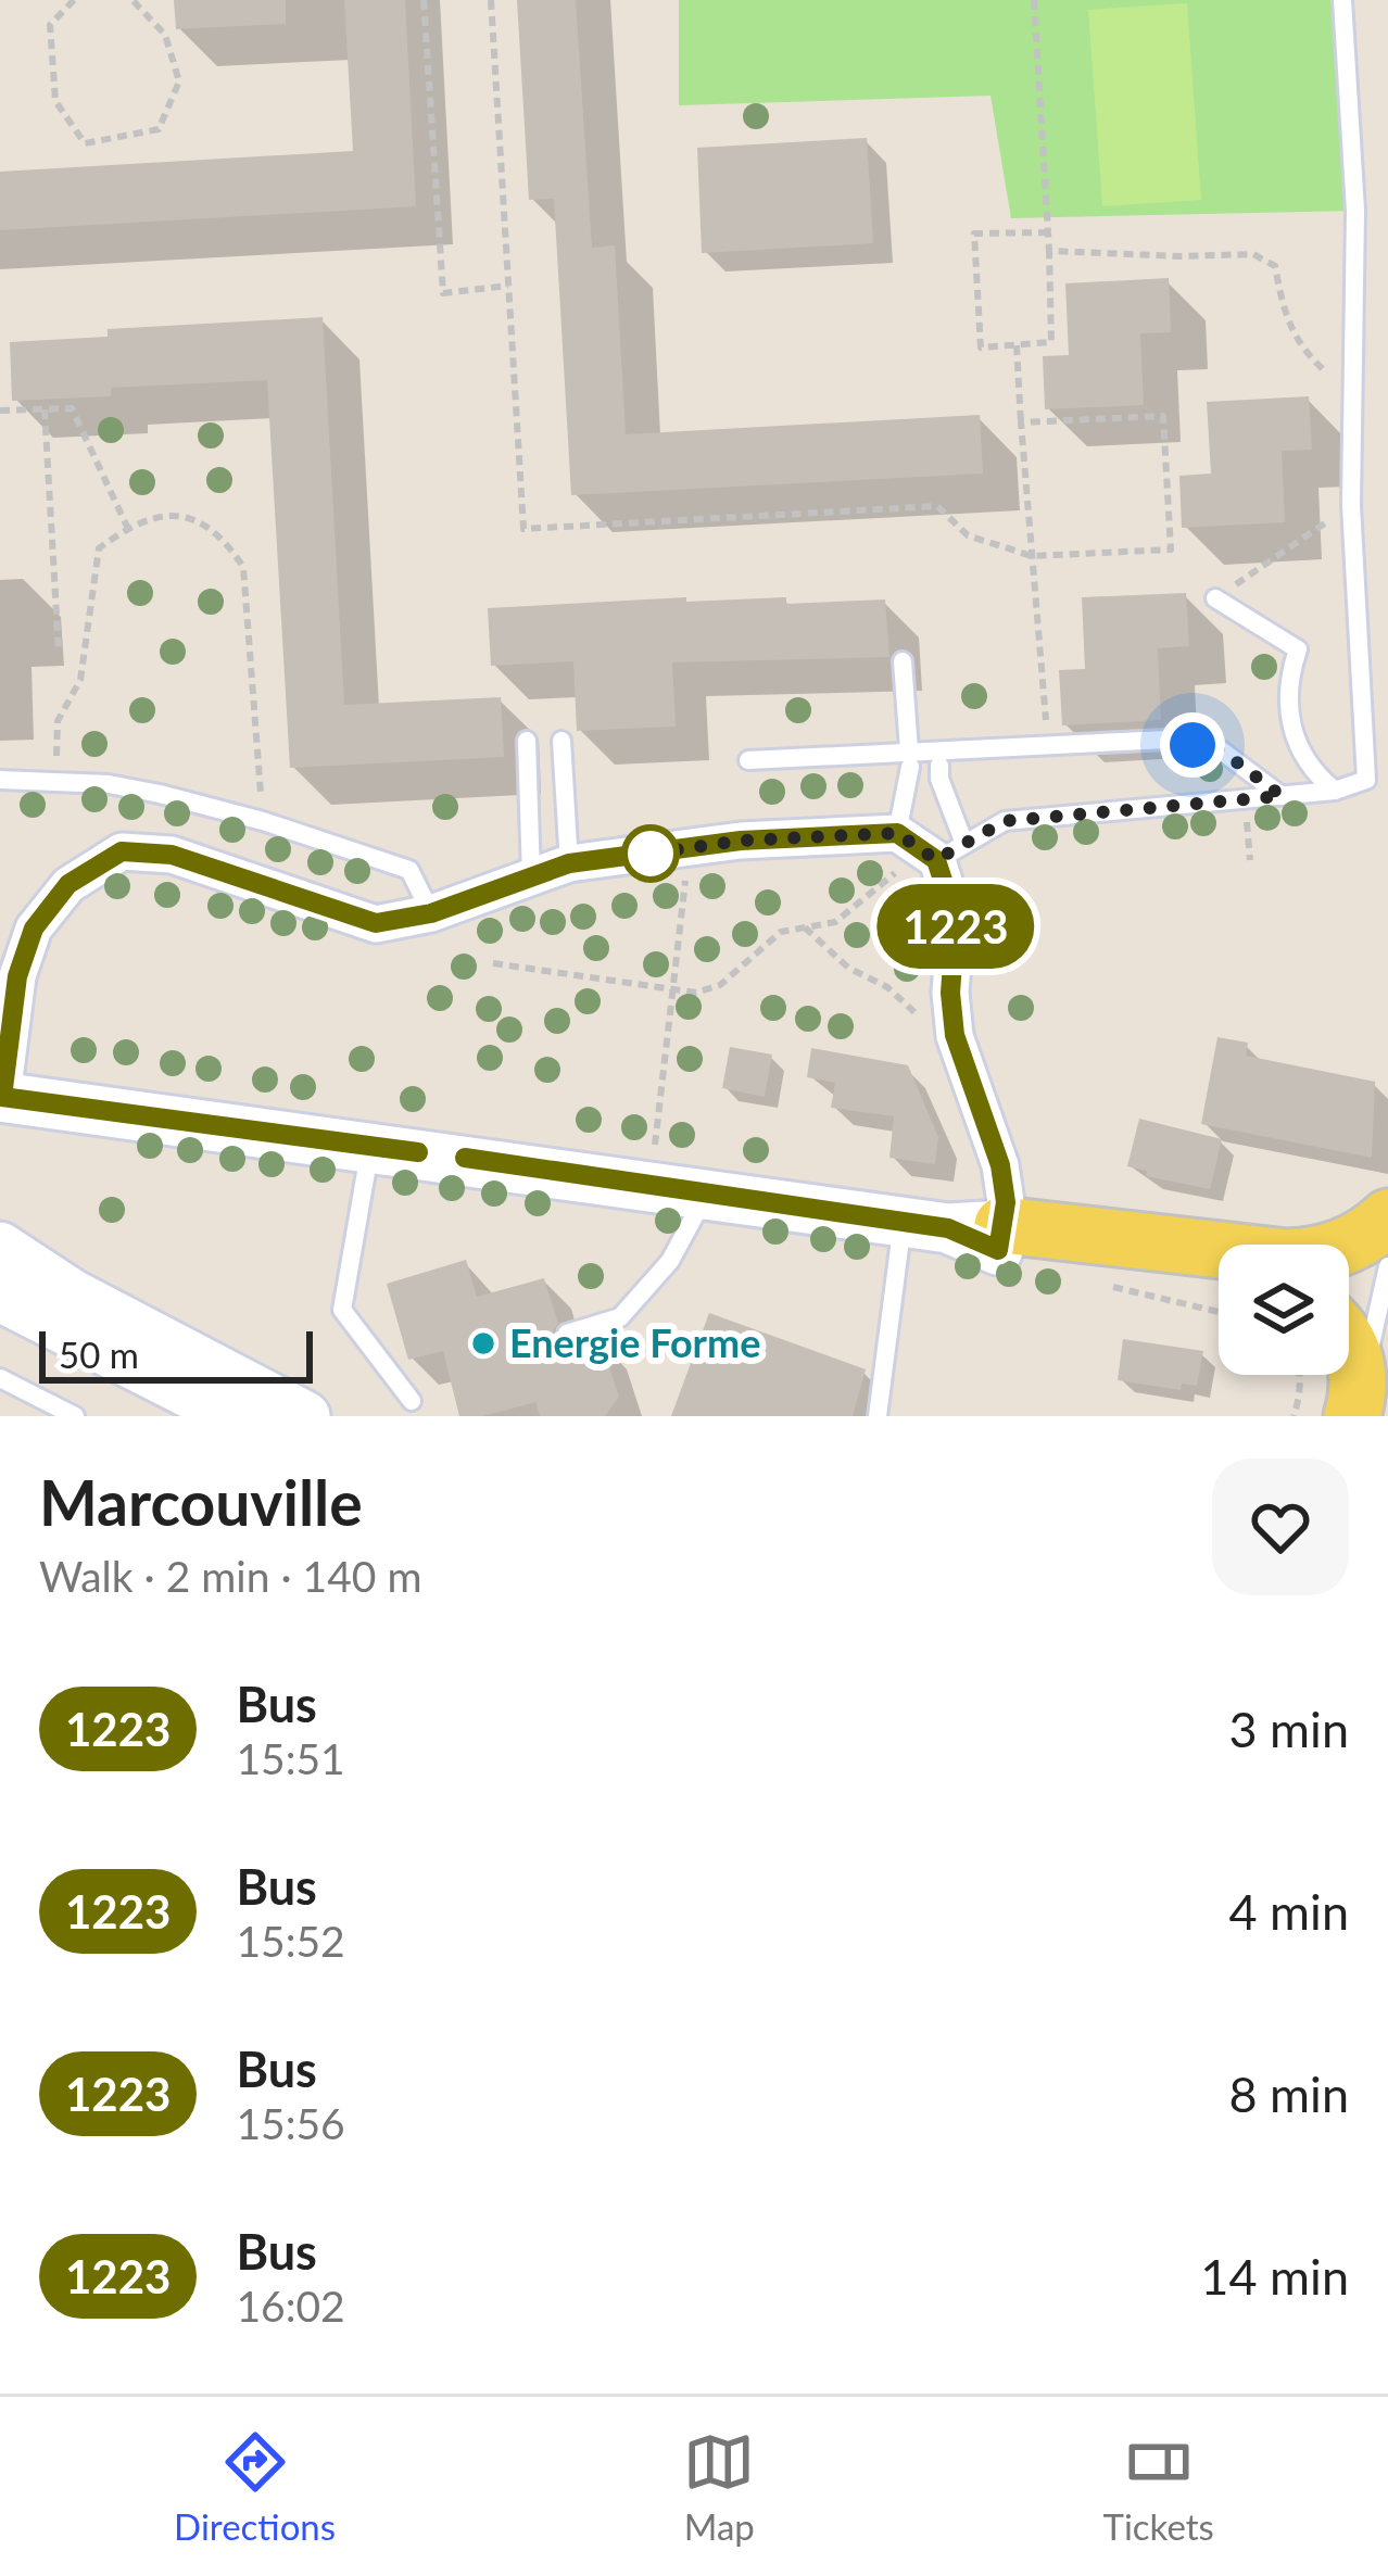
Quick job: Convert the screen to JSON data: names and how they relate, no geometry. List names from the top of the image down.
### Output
{
  "places": ["Energie Forme"],
  "lines": ["bus line 1223"],
  "scale_bar": "50 m",
  "page": {
    "on_map": "1223",
    "scale": "50 m",
    "heading": ["Marcouville", "Walk · 2 min · 140 m"],
    "list": [
      {
        "mark": "1223",
        "name": "Bus",
        "note": "15:51",
        "value": "3 min"
      },
      {
        "mark": "1223",
        "name": "Bus",
        "note": "15:52",
        "value": "4 min"
      },
      {
        "mark": "1223",
        "name": "Bus",
        "note": "15:56",
        "value": "8 min"
      },
      {
        "mark": "1223",
        "name": "Bus",
        "note": "16:02",
        "value": "14 min"
      }
    ],
    "tabs": ["Directions", "Map", "Tickets"]
  }
}
